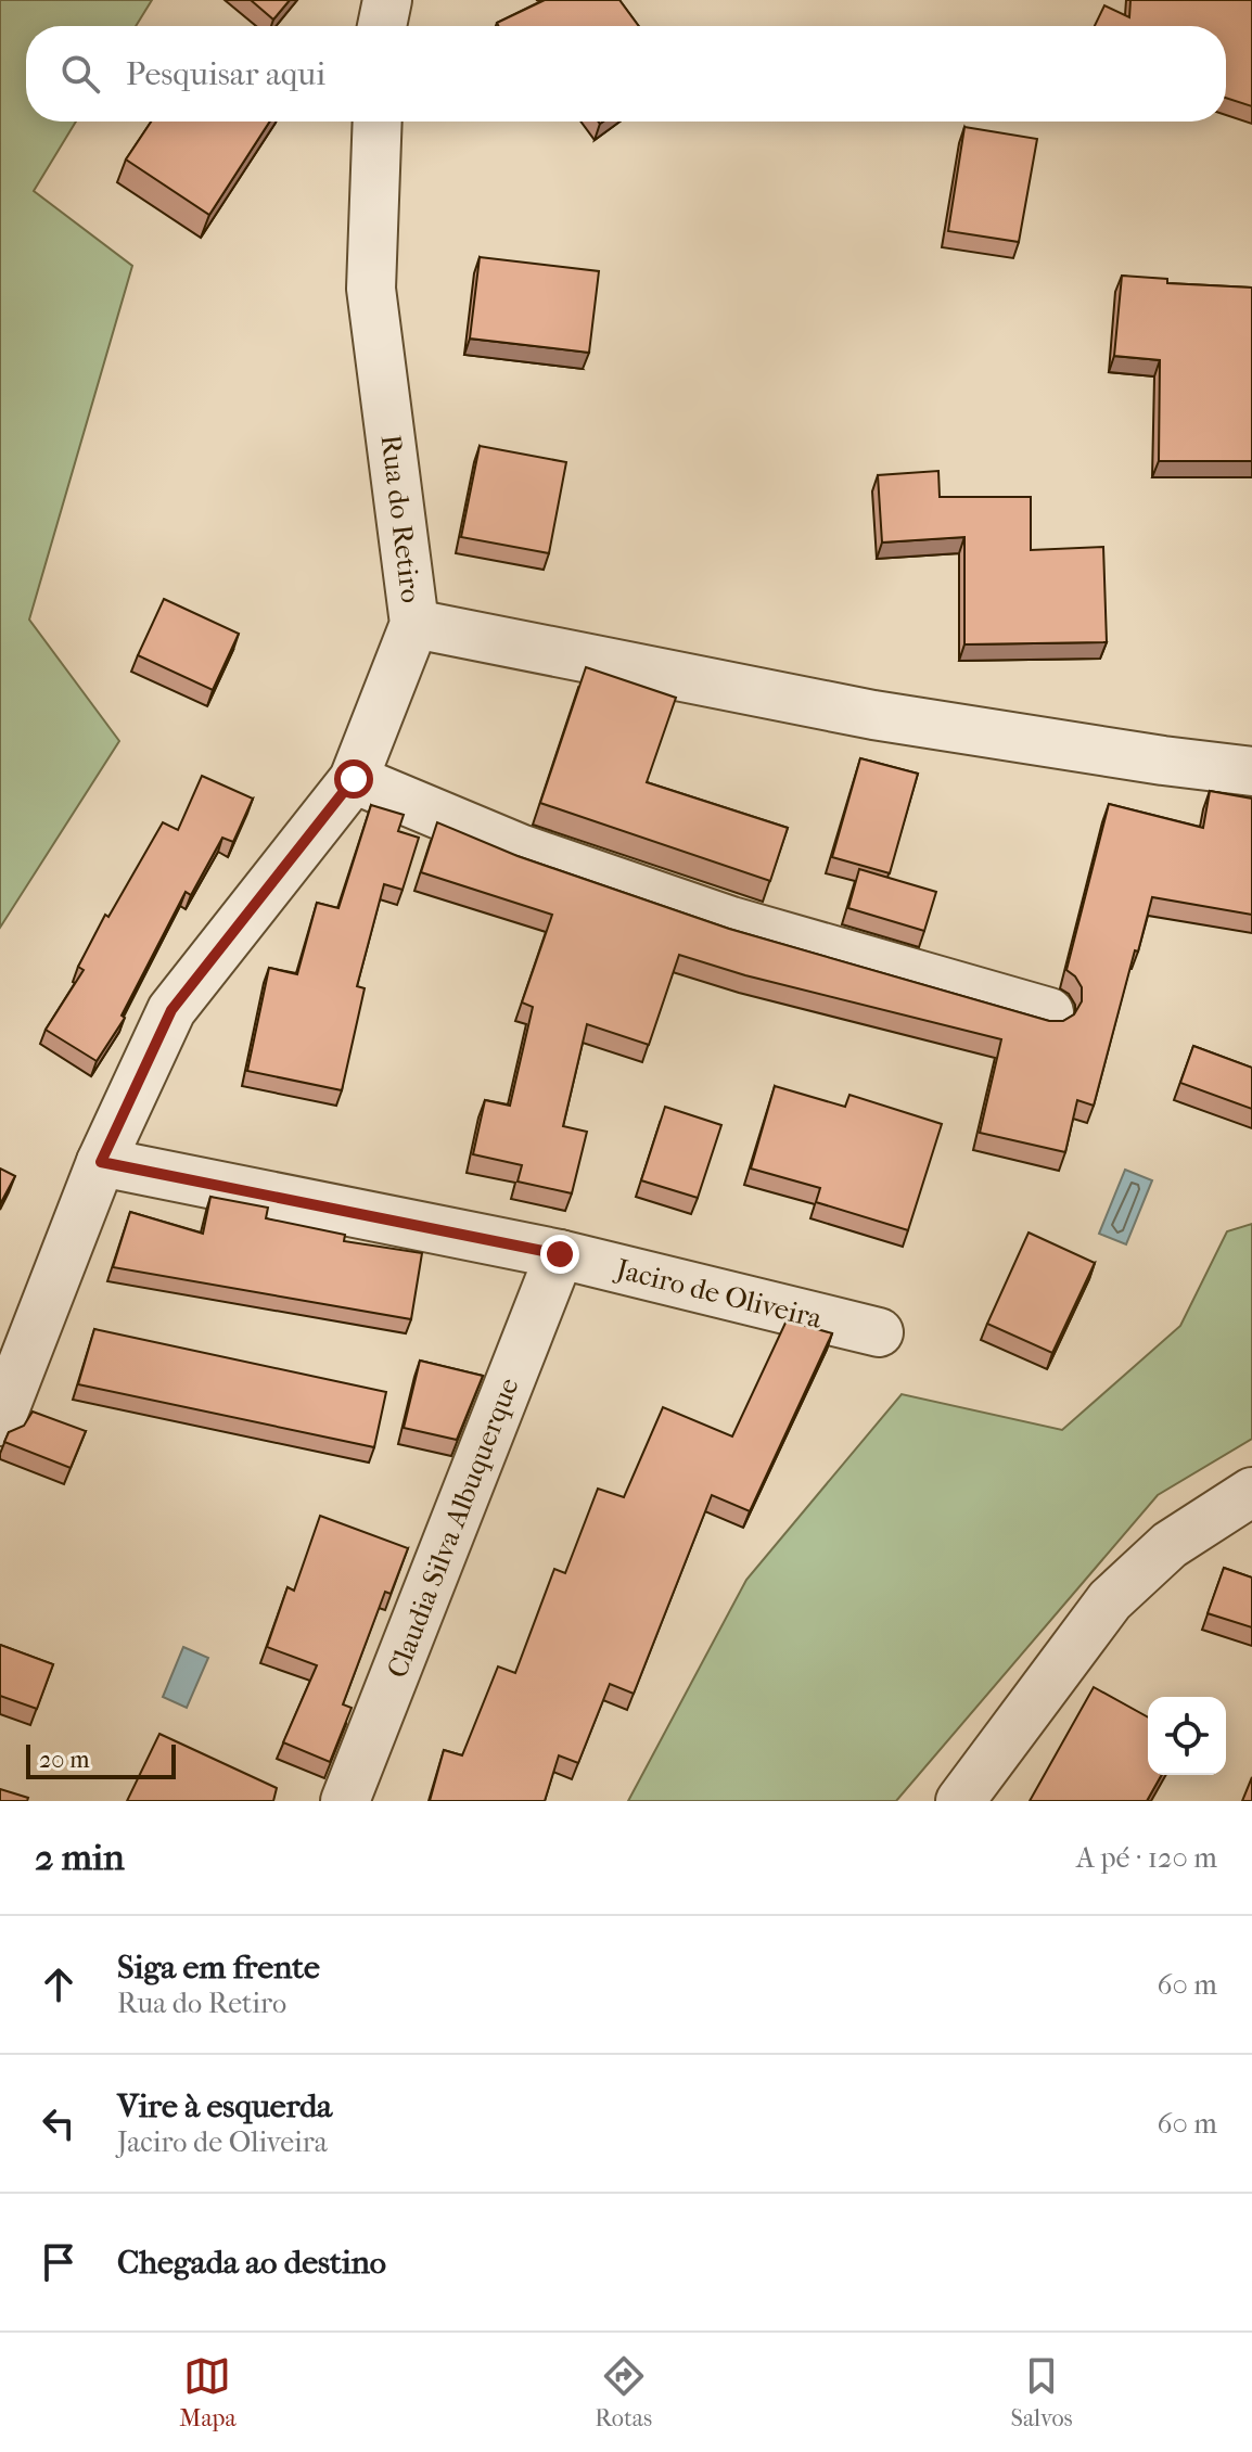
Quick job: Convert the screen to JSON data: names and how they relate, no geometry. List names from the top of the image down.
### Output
{
  "streets": {
    "street": ["Rua do Retiro", "Jaciro de Oliveira", "Claudia Silva Albuquerque"]
  },
  "crossings": [
    ["Rua do Retiro", "Jaciro de Oliveira"],
    ["Jaciro de Oliveira", "Claudia Silva Albuquerque"]
  ],
  "scale_bar": "20 m",
  "page": {
    "search": "Pesquisar aqui",
    "scale": "20 m",
    "heading": ["2 min", "A pé · 120 m"],
    "list": [
      ["Siga em frente", "Rua do Retiro", "60 m"],
      ["Vire à esquerda", "Jaciro de Oliveira", "60 m"],
      "Chegada ao destino"
    ],
    "nav": ["Mapa", "Rotas", "Salvos"]
  }
}
